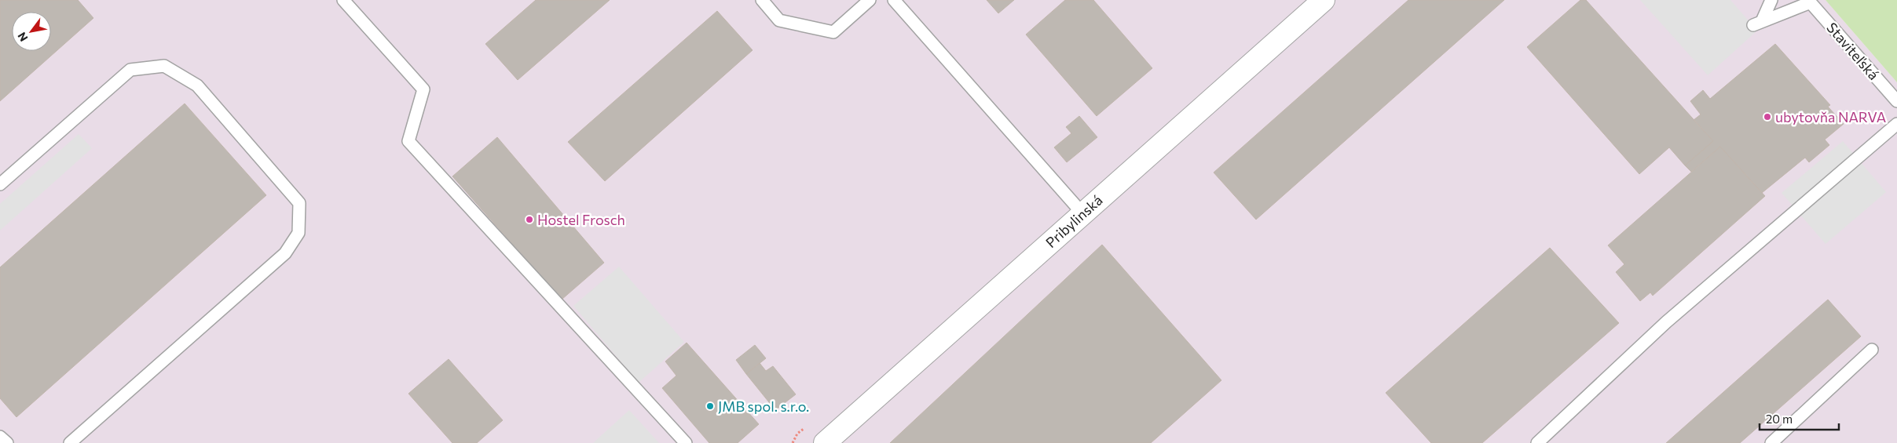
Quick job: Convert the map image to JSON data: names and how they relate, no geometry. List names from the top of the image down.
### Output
{
  "streets": {
    "street": ["Pribylinská"],
    "lane": ["Staviteľská"]
  },
  "places": ["ubytovňa NARVA", "Hostel Frosch", "JMB spol. s.r.o."],
  "scale_bar": "20 m",
  "north": "bottom left"
}
